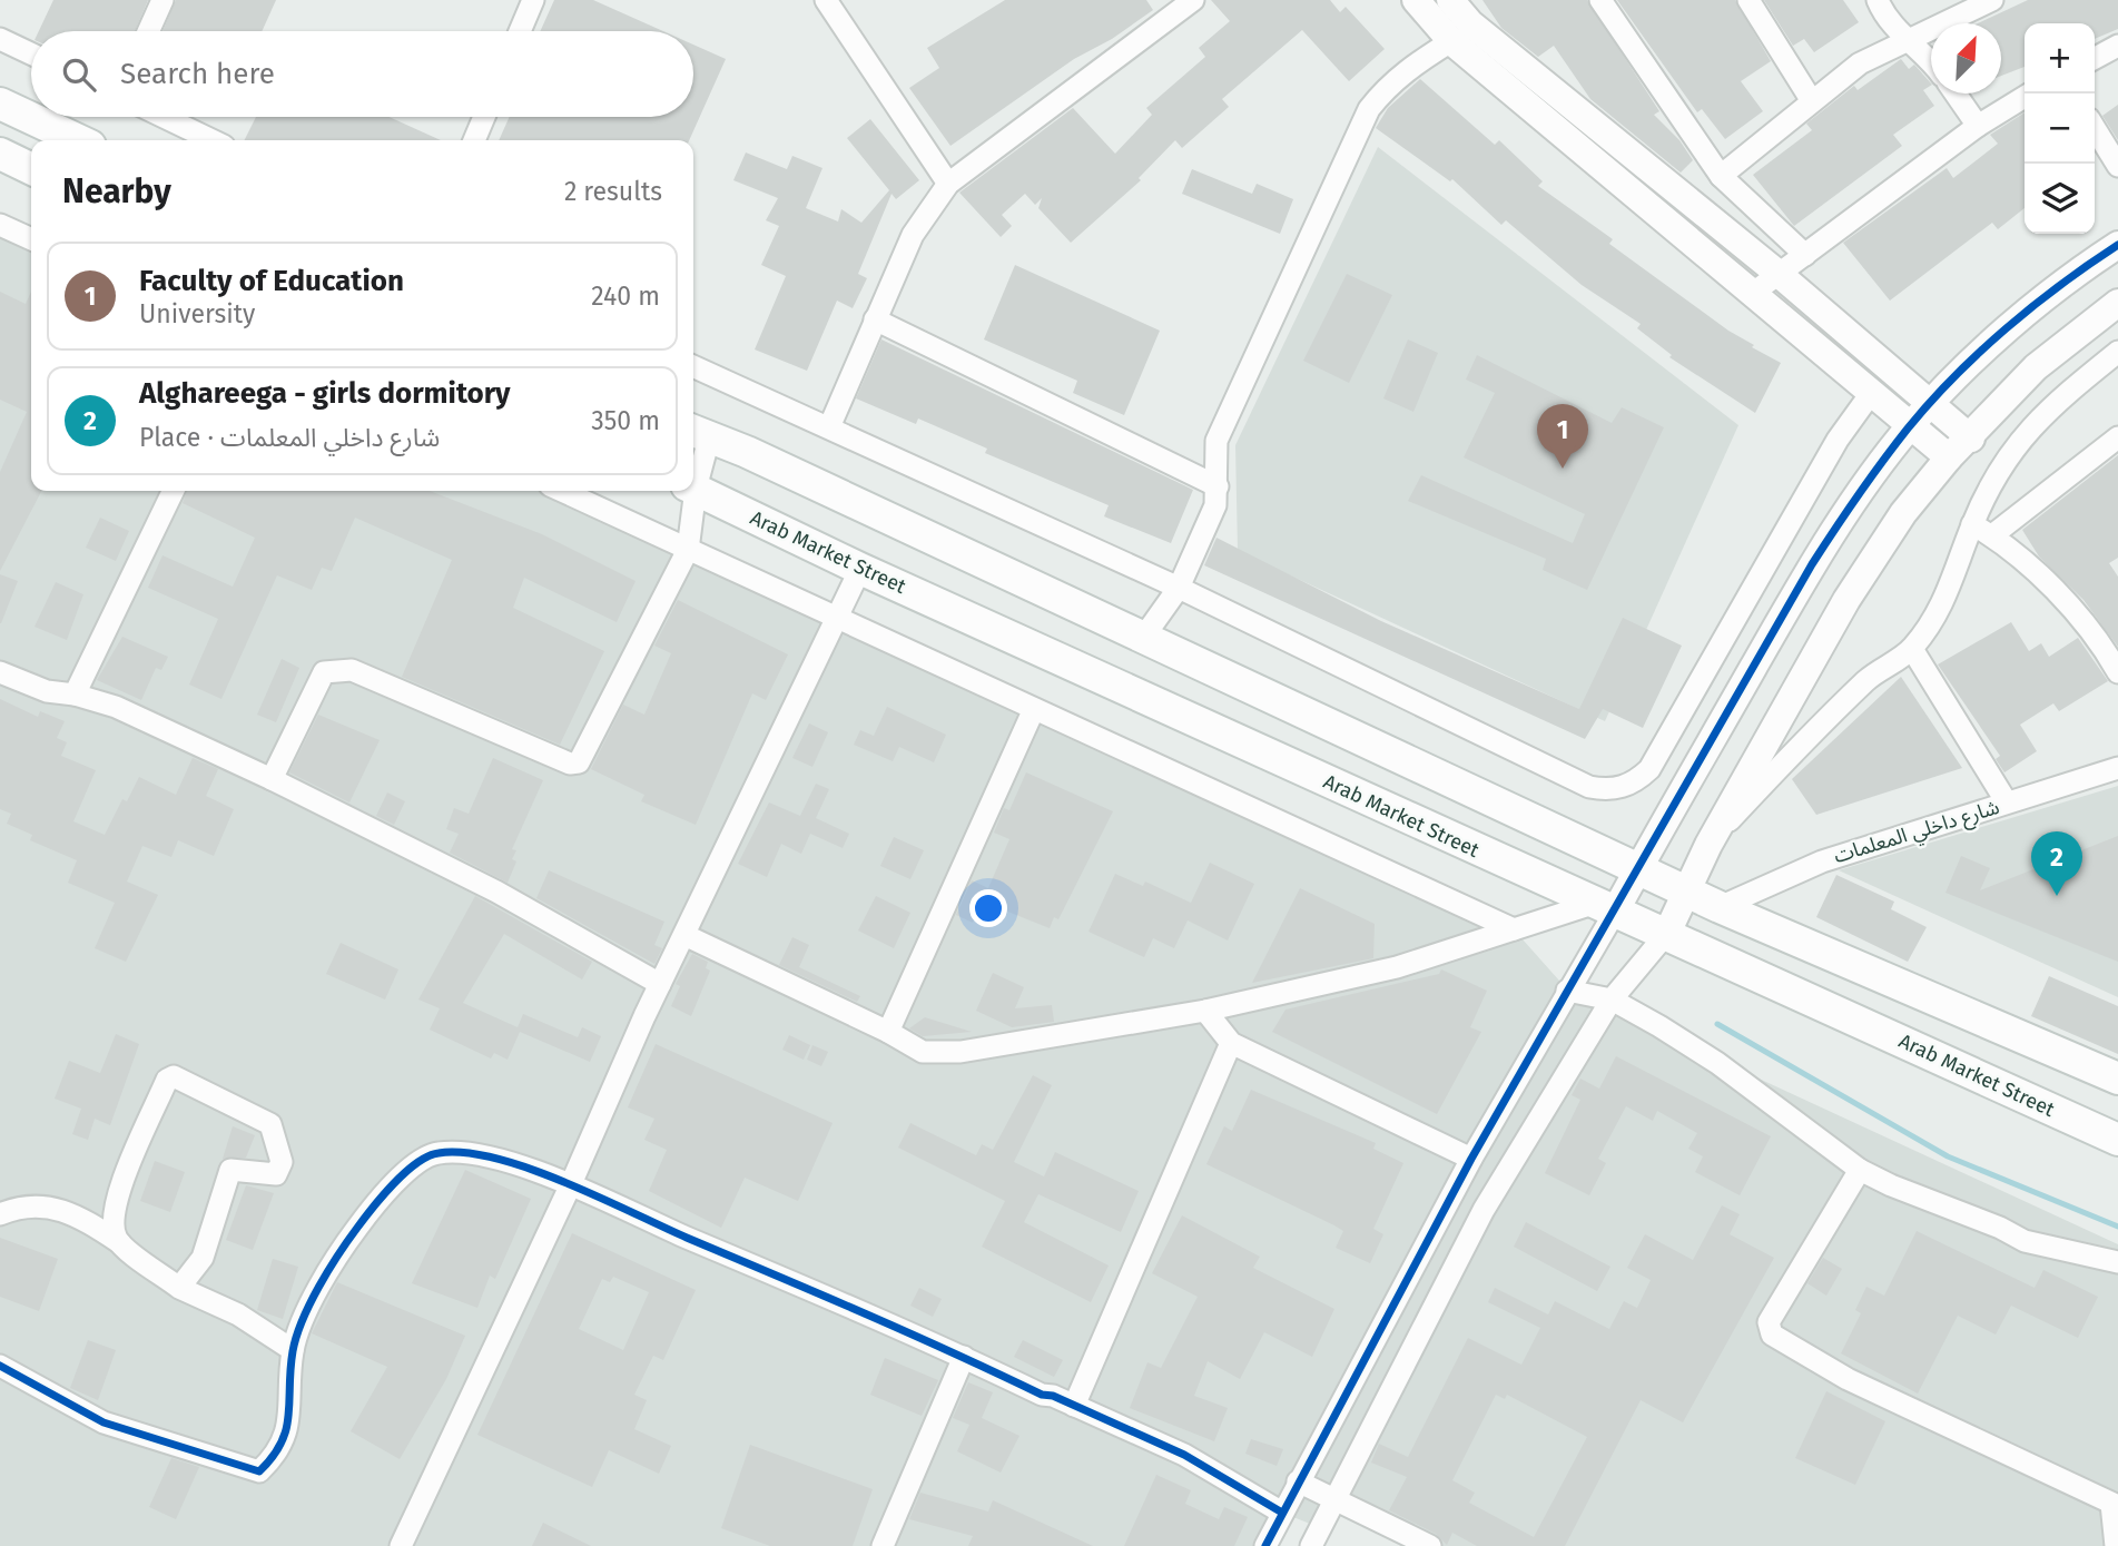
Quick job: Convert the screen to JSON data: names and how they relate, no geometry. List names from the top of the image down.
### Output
{
  "streets": {
    "main road": ["Arab Market Street"],
    "street": ["شارع داخلي المعلمات"]
  },
  "north": "top right",
  "page": {
    "map_buttons": ["+", "−"],
    "search": "Search here",
    "heading": ["Nearby", "2 results"],
    "list": [
      {
        "mark": "1",
        "name": "Faculty of Education",
        "note": "University",
        "value": "240 m"
      },
      {
        "mark": "2",
        "name": "Alghareega - girls dormitory",
        "note": "Place · شارع داخلي المعلمات",
        "value": "350 m"
      }
    ],
    "pins": ["1", "2"]
  }
}
